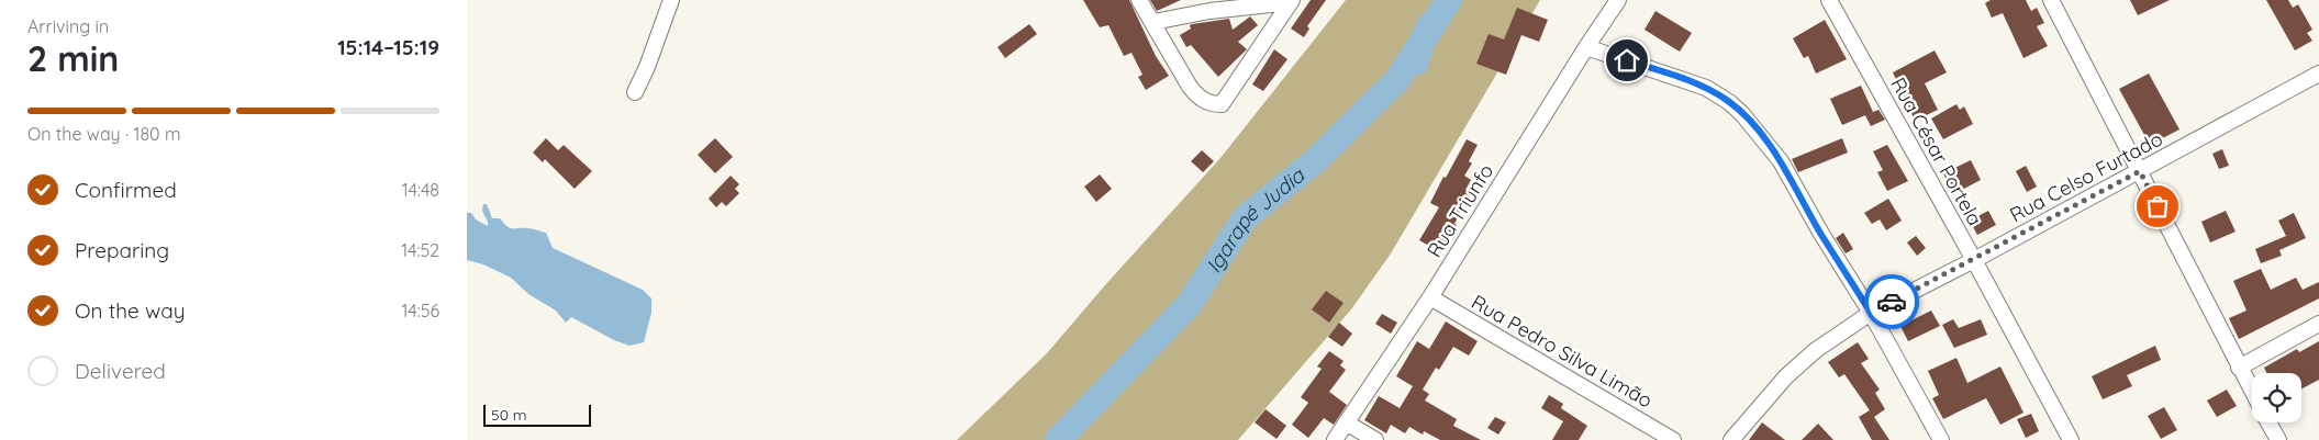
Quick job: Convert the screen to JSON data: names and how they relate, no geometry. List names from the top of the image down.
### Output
{
  "streets": {
    "street": [
      "Rua César Portela",
      "Rua Celso Furtado",
      "Rua Triunfo",
      "Rua Pedro Silva Limão"
    ]
  },
  "crossings": [
    ["Rua César Portela", "Rua Celso Furtado"],
    ["Rua Triunfo", "Rua Pedro Silva Limão"]
  ],
  "water": ["Igarapé Judia"],
  "scale_bar": "50 m",
  "page": {
    "heading": ["2 min", "Arriving in", "15:14–15:19"],
    "bar": "On the way · 180 m",
    "list": [
      ["Confirmed", "14:48"],
      ["Preparing", "14:52"],
      ["On the way", "14:56"],
      "Delivered"
    ],
    "scale": "50 m"
  }
}
